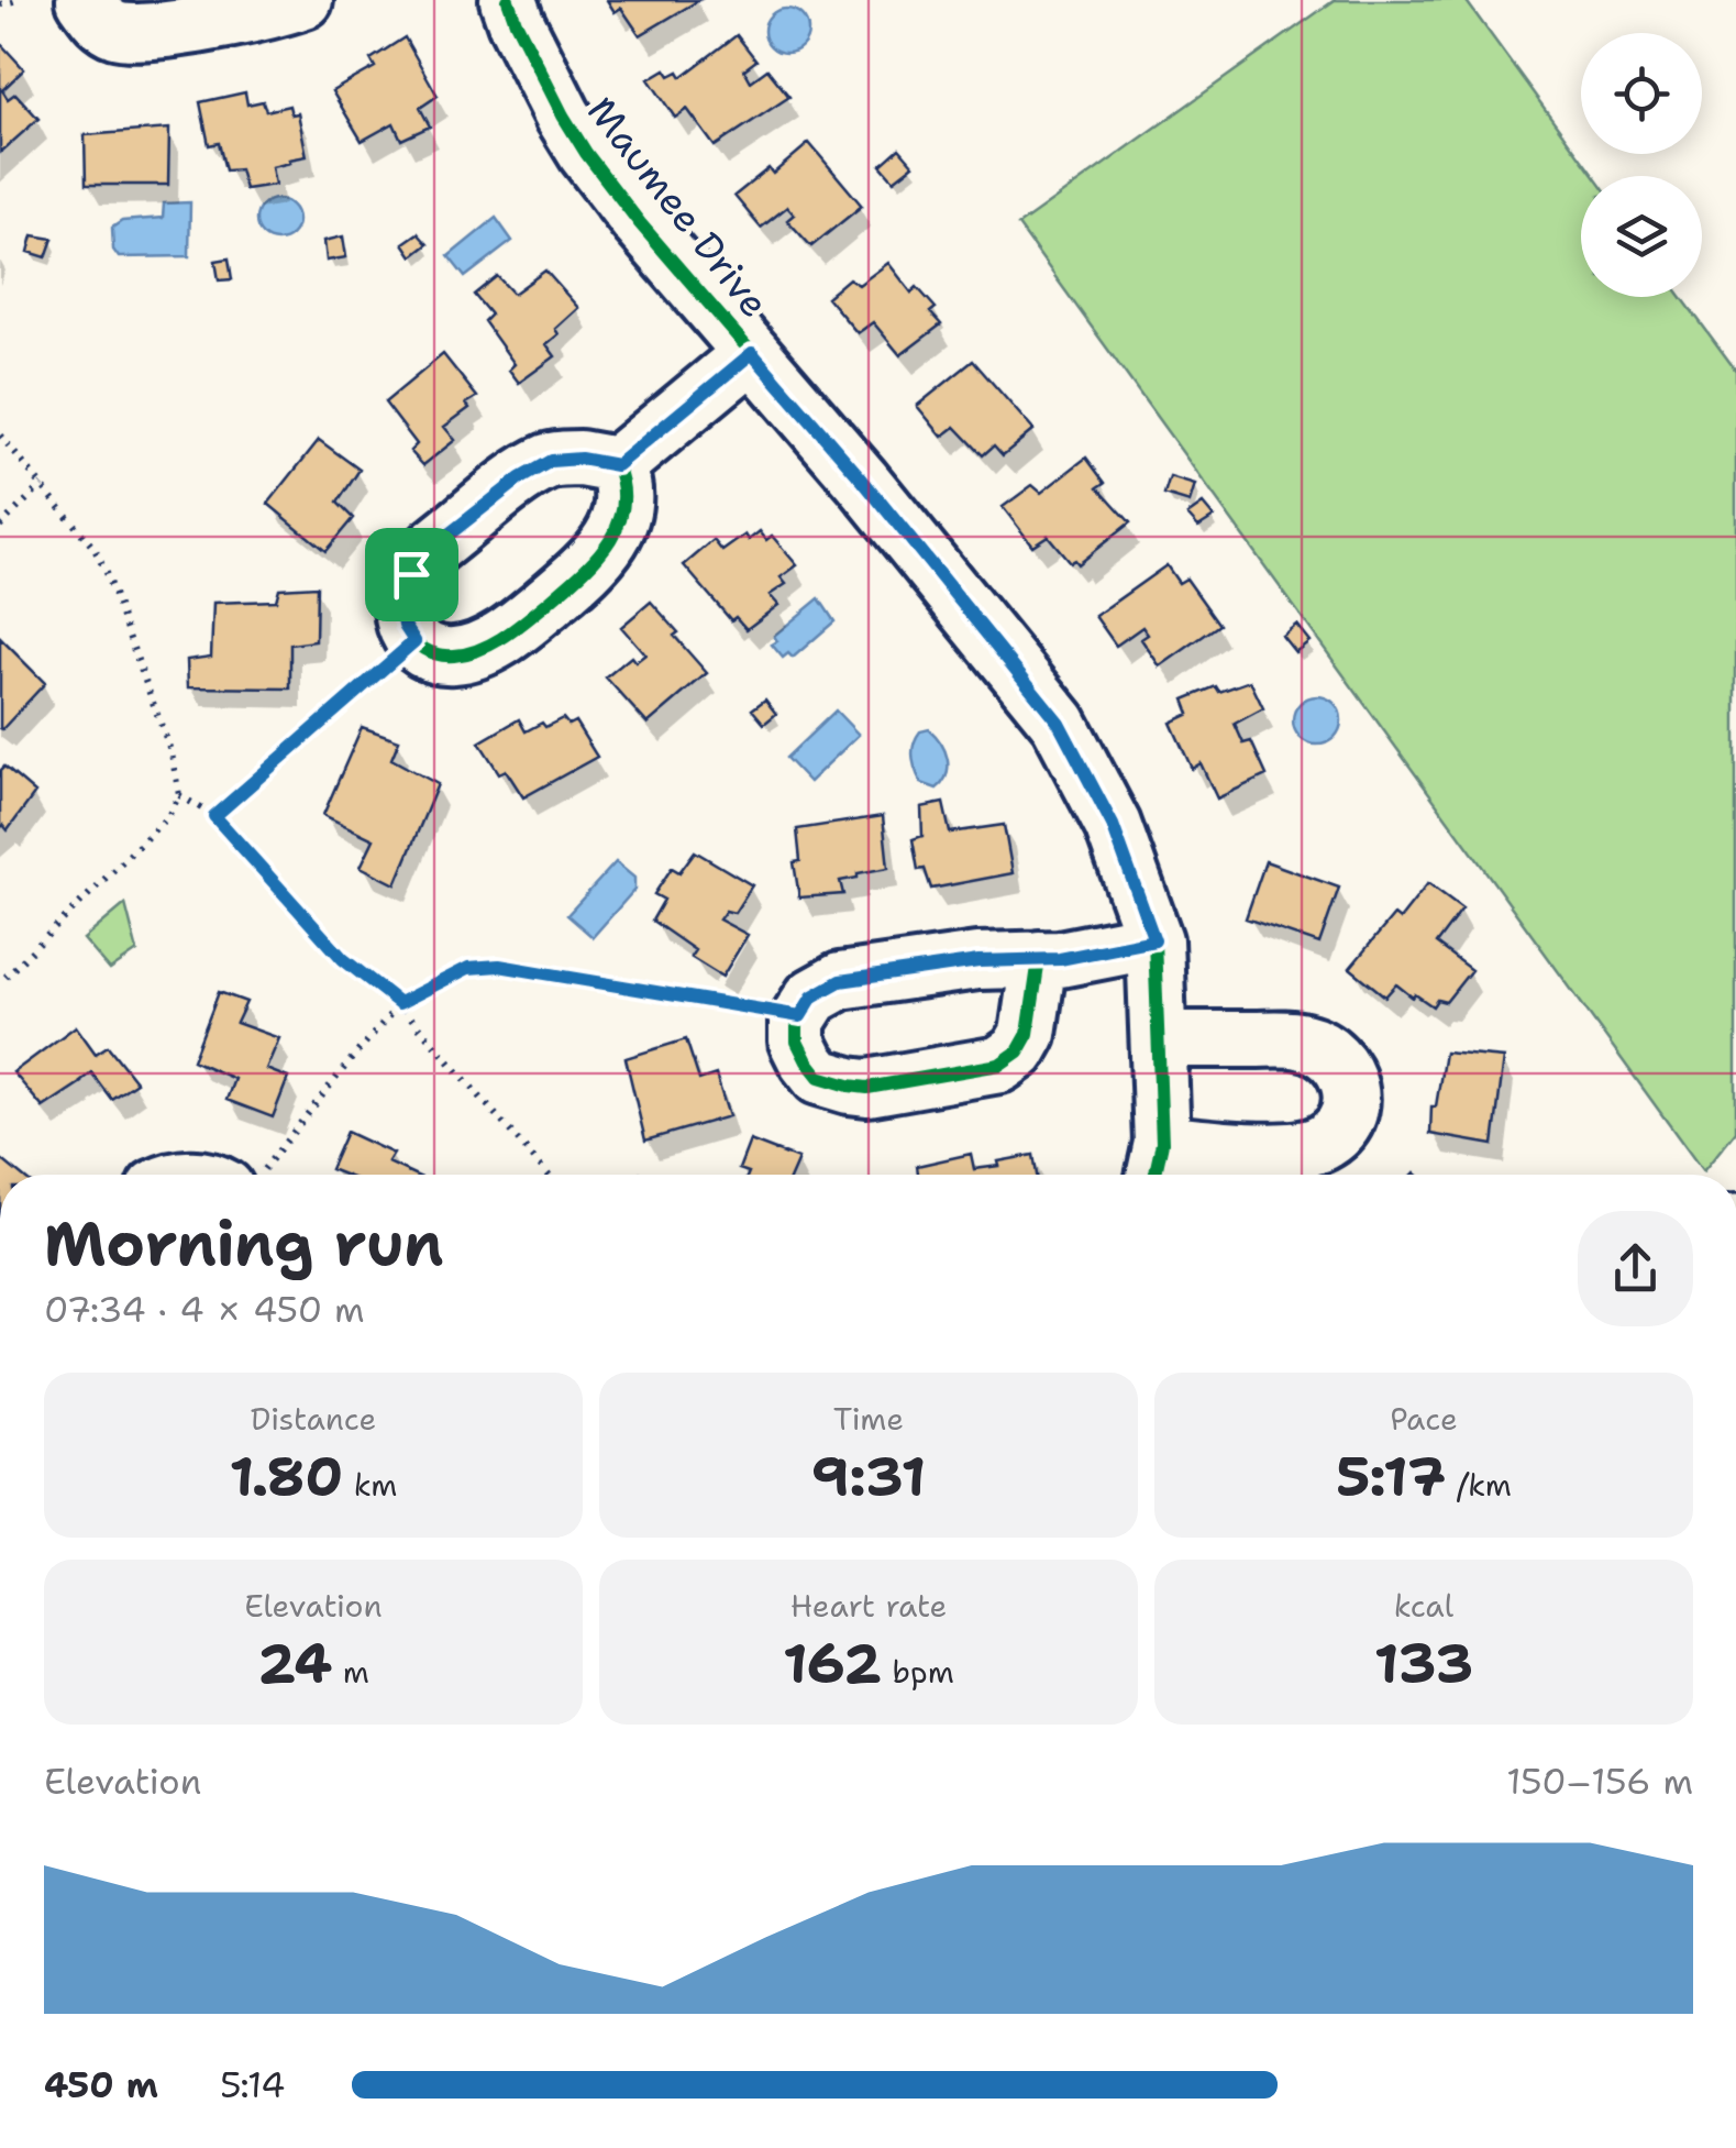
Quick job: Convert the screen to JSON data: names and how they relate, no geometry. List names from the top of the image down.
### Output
{
  "streets": {
    "street": ["Maumee Drive"]
  },
  "page": {
    "heading": ["Morning run", "07:34 · 4 × 450 m"],
    "stats": [
      ["Distance", "1.80 km"],
      ["Time", "9:31"],
      ["Pace", "5:17 /km"],
      ["Elevation", "24 m"],
      ["Heart rate", "162 bpm"],
      ["kcal", "133"]
    ],
    "chart": ["Elevation", "150–156 m"],
    "list": [
      {
        "name": "450 m",
        "note": "5:14"
      }
    ]
  }
}
